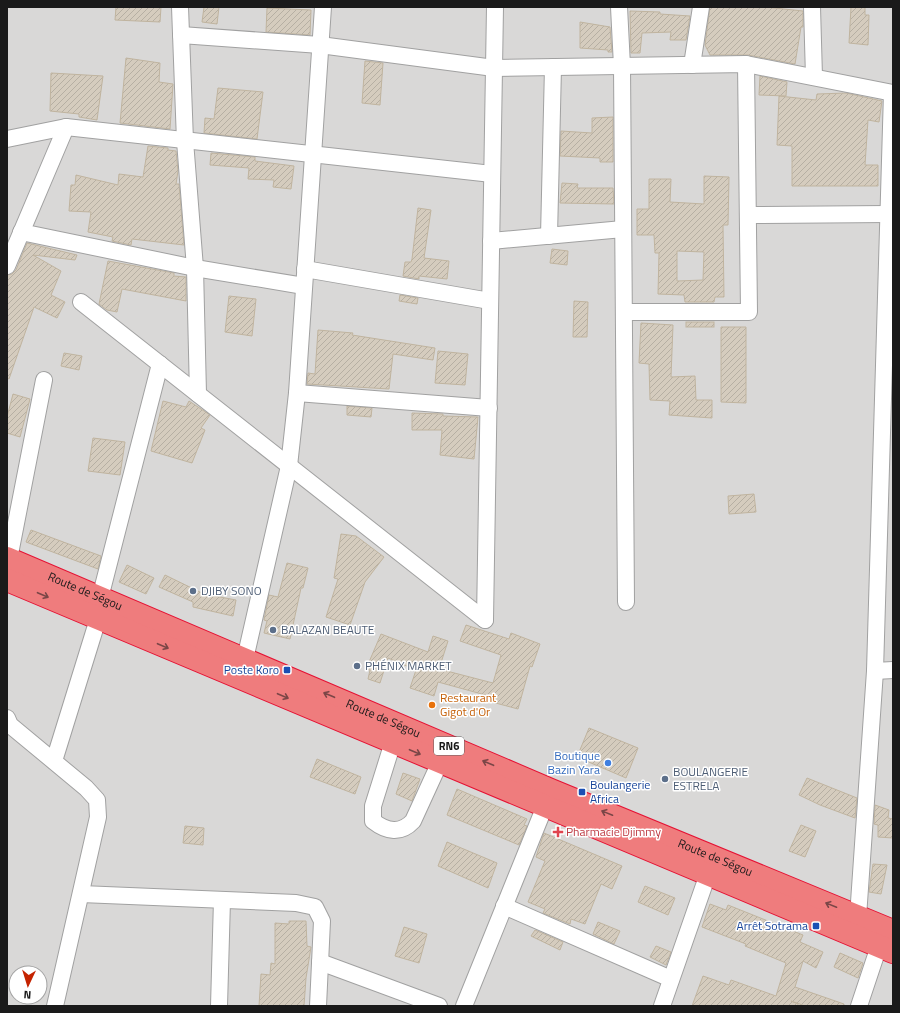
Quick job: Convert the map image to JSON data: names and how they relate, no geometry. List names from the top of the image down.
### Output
{
  "streets": {
    "highway": ["Route de Ségou", "RN6"]
  },
  "places": {
    "other": [
      "DJIBY SONO",
      "BALAZAN BEAUTE",
      "PHÉNIX MARKET",
      "Restaurant Gigot d'Or",
      "Boutique Bazin Yara",
      "BOULANGERIE ESTRELA"
    ],
    "transit": ["Poste Koro", "Boulangerie Africa", "Arrêt Sotrama"],
    "health": ["Pharmacie Djimmy"]
  },
  "north": "bottom"
}
